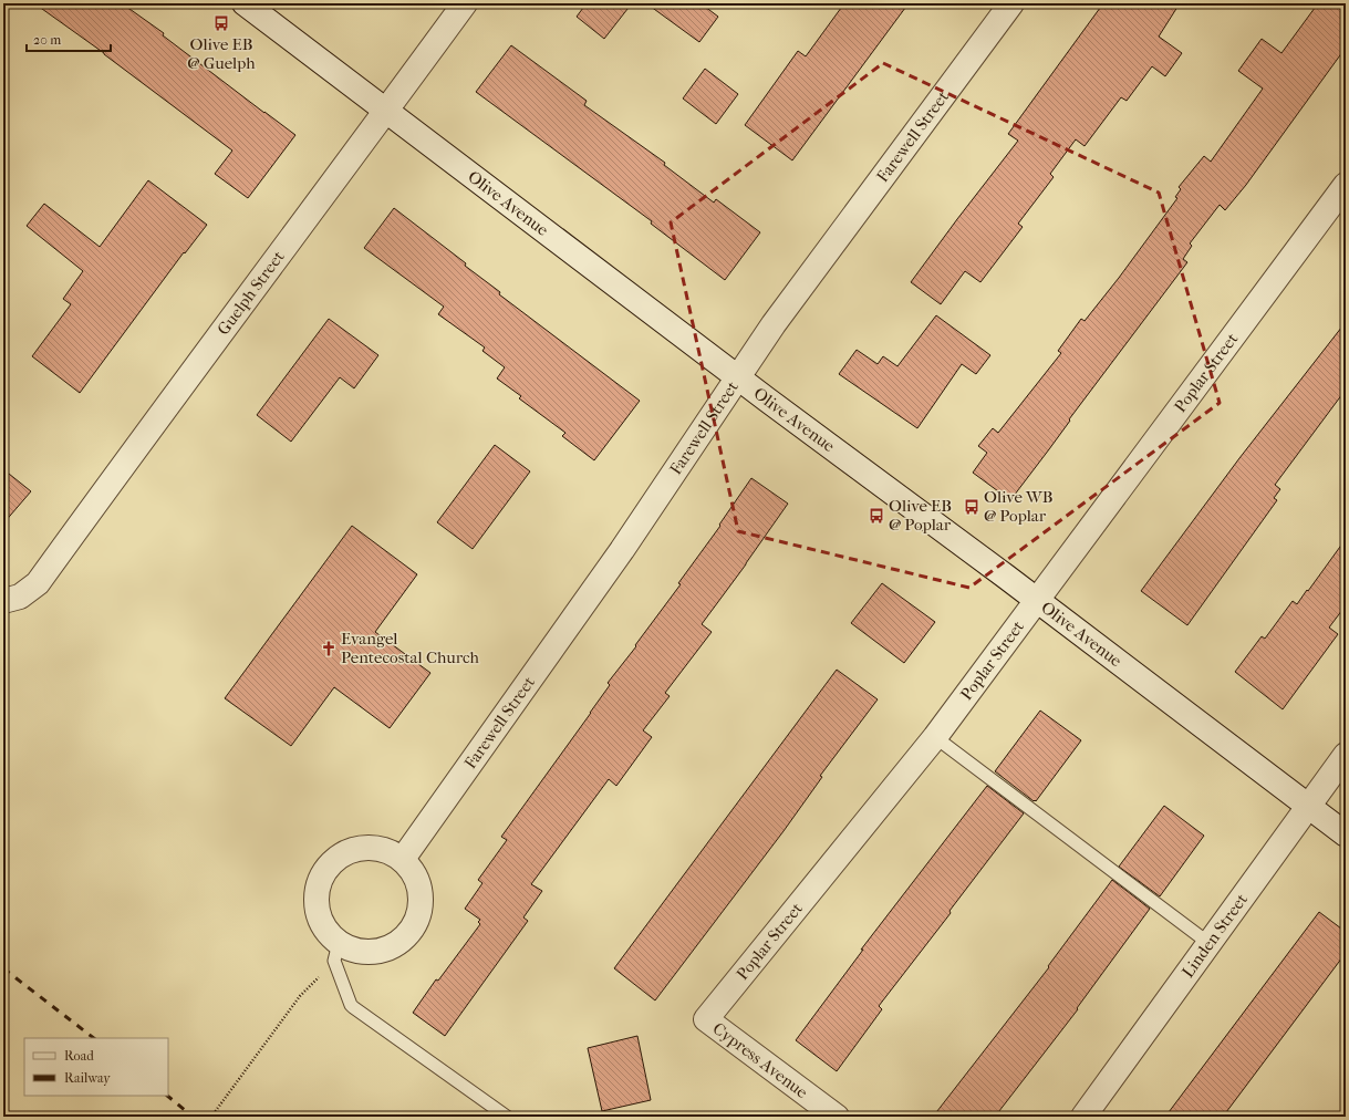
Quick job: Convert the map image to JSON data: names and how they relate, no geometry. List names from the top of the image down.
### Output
{
  "streets": {
    "street": [
      "Farewell Street",
      "Olive Avenue",
      "Guelph Street",
      "Poplar Street",
      "Linden Street",
      "Cypress Avenue"
    ]
  },
  "crossings": [
    ["Farewell Street", "Olive Avenue"],
    ["Olive Avenue", "Guelph Street"],
    ["Olive Avenue", "Poplar Street"],
    ["Olive Avenue", "Linden Street"],
    ["Poplar Street", "Cypress Avenue"]
  ],
  "places": {
    "bus stop": ["Olive EB @ Guelph", "Olive WB @ Poplar", "Olive EB @ Poplar"],
    "church": ["Evangel Pentecostal Church"]
  },
  "legend": ["Road", "Railway"],
  "scale_bar": "20 m"
}
